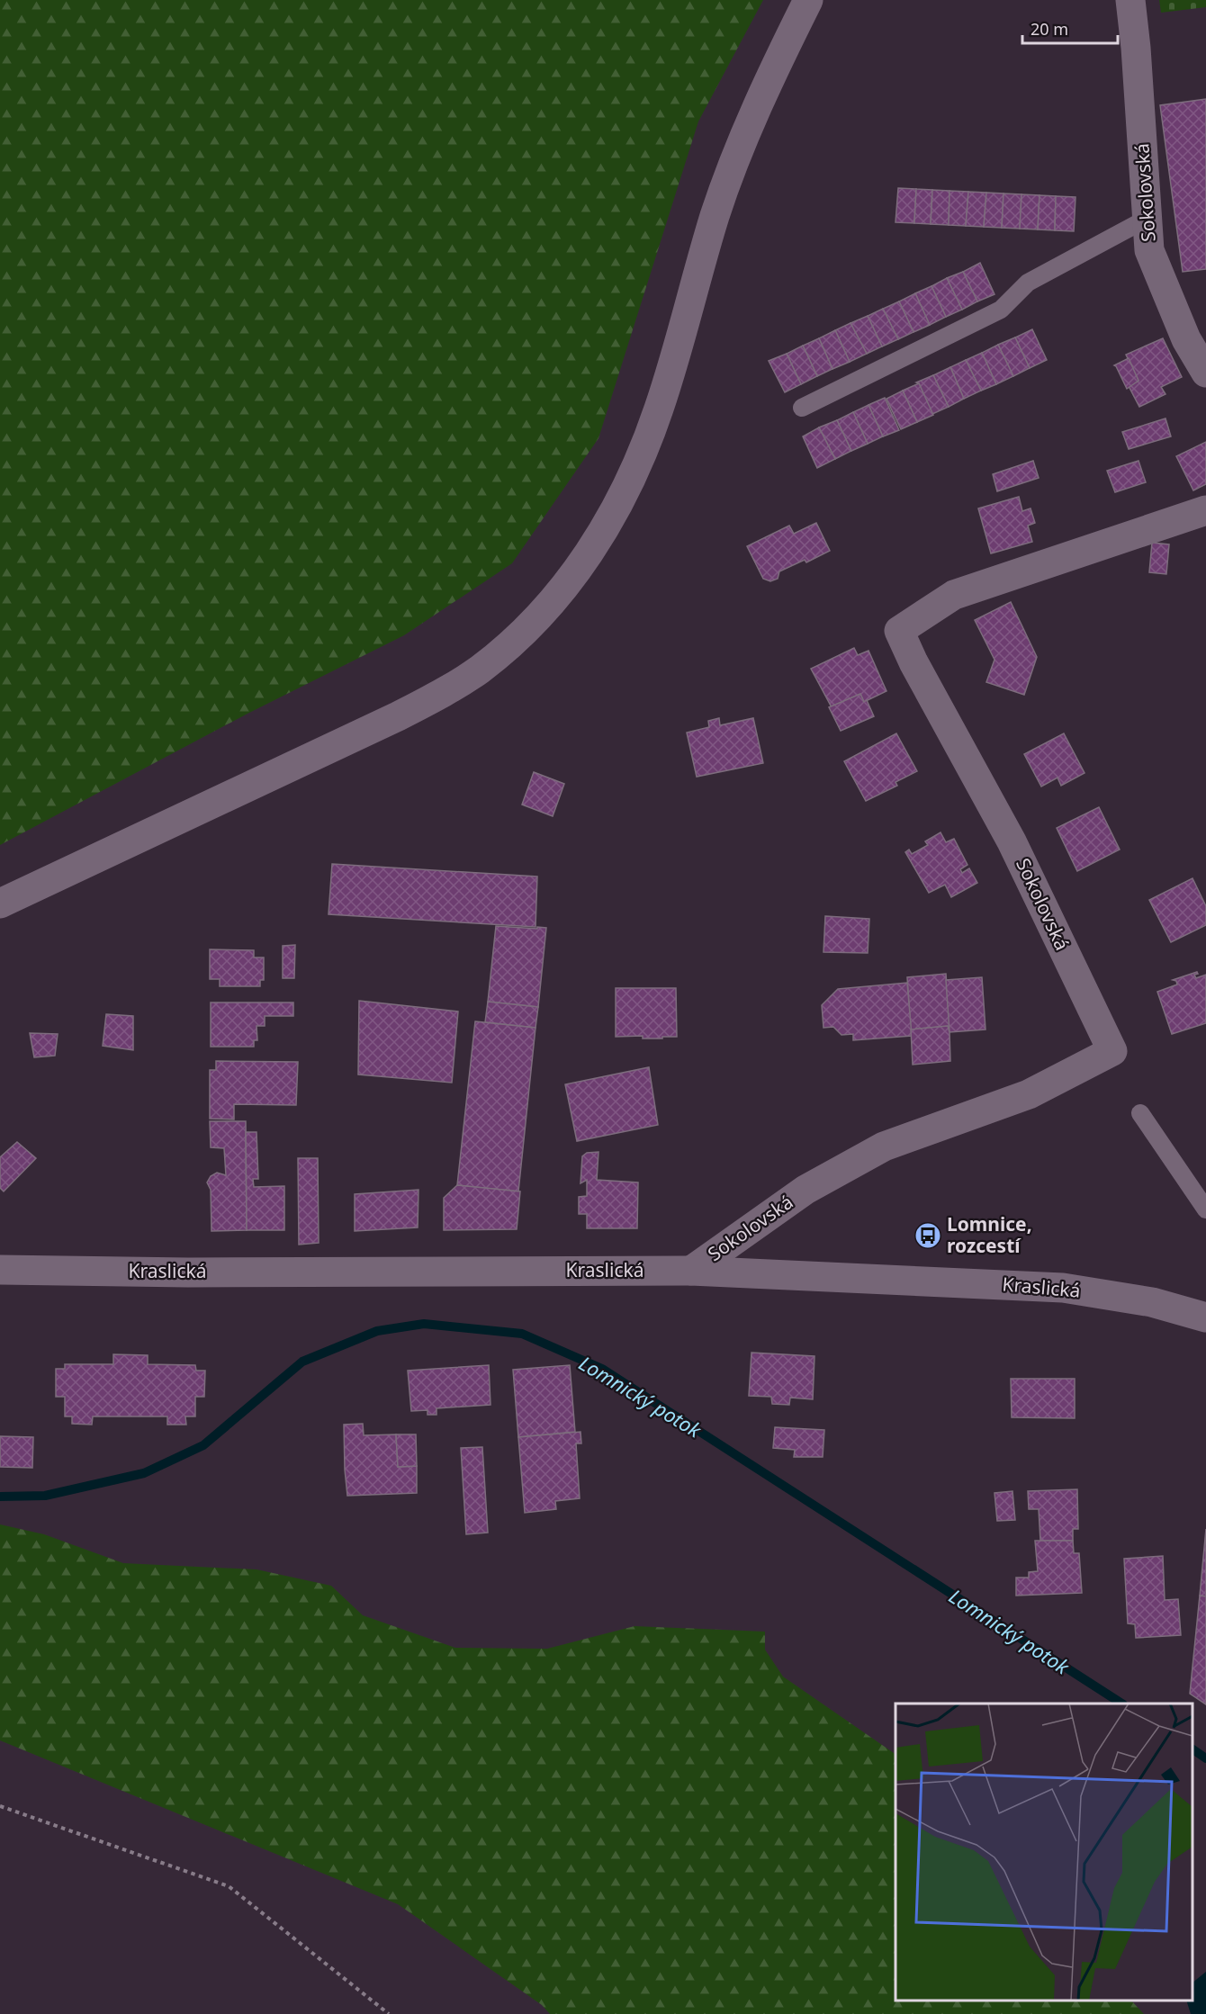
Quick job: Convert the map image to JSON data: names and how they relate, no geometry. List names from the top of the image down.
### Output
{
  "streets": {
    "street": ["Sokolovská", "Kraslická"]
  },
  "crossings": [
    ["Sokolovská", "Kraslická"]
  ],
  "water": ["Lomnický potok"],
  "places": {
    "bus stop": ["Lomnice, rozcestí"]
  },
  "scale_bar": "20 m"
}
